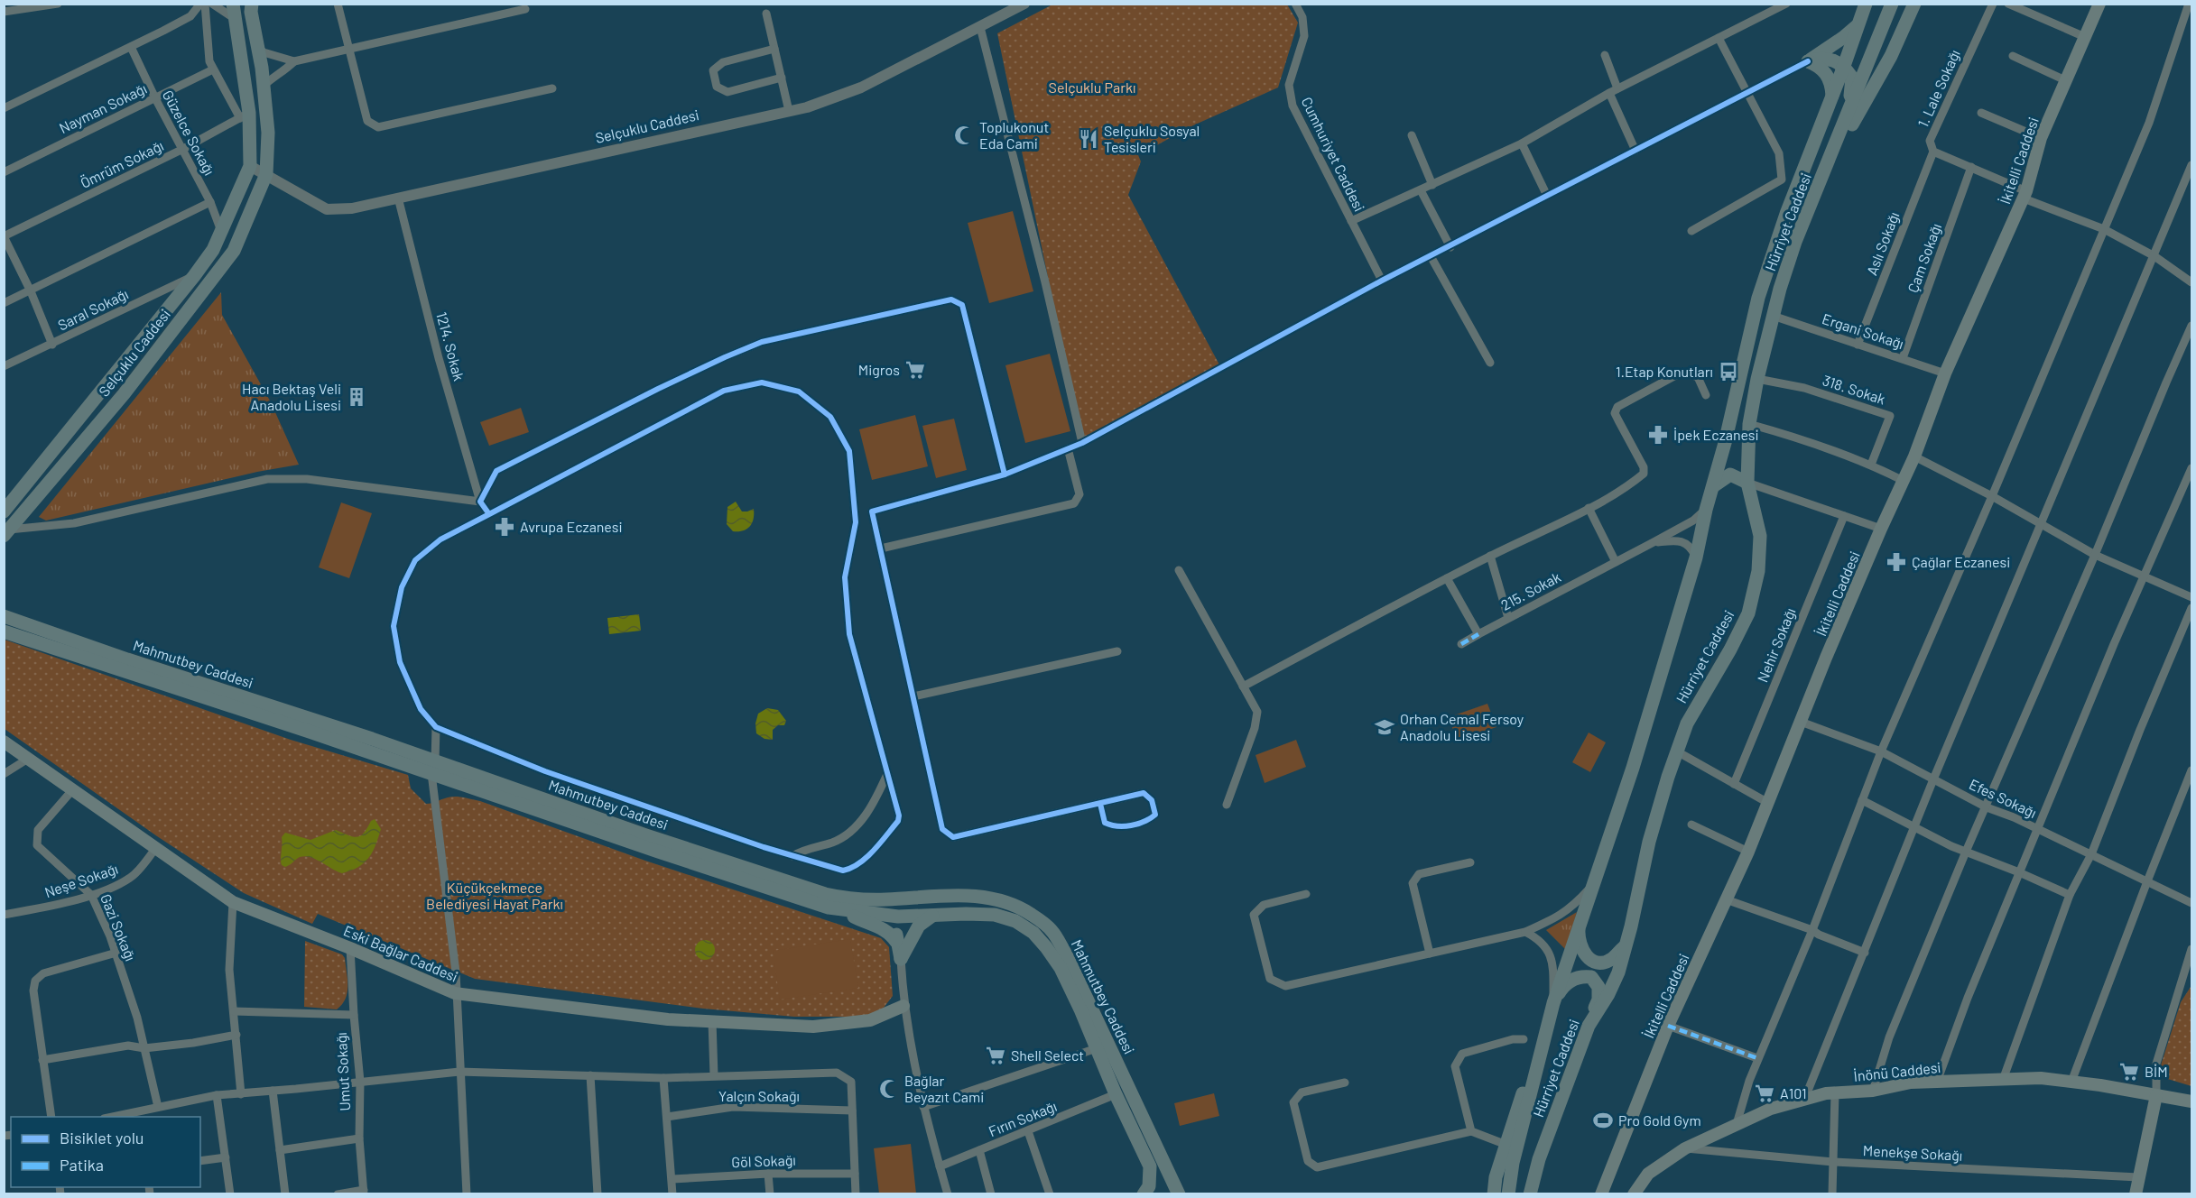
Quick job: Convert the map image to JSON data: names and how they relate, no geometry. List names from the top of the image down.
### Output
{
  "streets": {
    "main road": [
      "Selçuklu Caddesi",
      "İkitelli Caddesi",
      "Hürriyet Caddesi",
      "Mahmutbey Caddesi",
      "Eski Bağlar Caddesi",
      "İnönü Caddesi"
    ],
    "street": [
      "1. Lale Sokağı",
      "Nayman Sokağı",
      "Güzelce Sokağı",
      "Cumhuriyet Caddesi",
      "Ömrüm Sokağı",
      "Aslı Sokağı",
      "Çam Sokağı",
      "Saral Sokağı",
      "Ergani Sokağı",
      "1214. Sokak",
      "318. Sokak",
      "215. Sokak",
      "Nehir Sokağı",
      "Efes Sokağı",
      "Neşe Sokağı",
      "Gazi Sokağı",
      "Umut Sokağı",
      "Yalçın Sokağı",
      "Fırın Sokağı",
      "Menekşe Sokağı",
      "Göl Sokağı"
    ]
  },
  "crossings": [
    ["1. Lale Sokağı", "Aslı Sokağı"],
    ["Nayman Sokağı", "Güzelce Sokağı"],
    ["Selçuklu Caddesi", "Güzelce Sokağı"],
    ["Selçuklu Caddesi", "Ömrüm Sokağı"],
    ["Selçuklu Caddesi", "Saral Sokağı"],
    ["Selçuklu Caddesi", "1214. Sokak"],
    ["Güzelce Sokağı", "Ömrüm Sokağı"],
    ["İkitelli Caddesi", "Ergani Sokağı"],
    ["İkitelli Caddesi", "Efes Sokağı"],
    ["Hürriyet Caddesi", "Ergani Sokağı"],
    ["Hürriyet Caddesi", "318. Sokak"],
    ["Hürriyet Caddesi", "215. Sokak"],
    ["Aslı Sokağı", "Ergani Sokağı"],
    ["Çam Sokağı", "Ergani Sokağı"],
    ["Mahmutbey Caddesi", "Fırın Sokağı"],
    ["Neşe Sokağı", "Gazi Sokağı"],
    ["Neşe Sokağı", "Eski Bağlar Caddesi"],
    ["Gazi Sokağı", "Eski Bağlar Caddesi"],
    ["Eski Bağlar Caddesi", "Umut Sokağı"],
    ["İnönü Caddesi", "Menekşe Sokağı"]
  ],
  "parks": ["Selçuklu Parkı", "Küçükçekmece Belediyesi Hayat Parkı"],
  "places": {
    "mosque": ["Toplukonut Eda Cami", "Bağlar Beyazıt Cami"],
    "restaurant": ["Selçuklu Sosyal Tesisleri"],
    "supermarket": [
      "Migros",
      "Shell Select",
      "BİM",
      "A101"
    ],
    "bus stop": ["1.Etap Konutları"],
    "building": ["Hacı Bektaş Veli Anadolu Lisesi"],
    "pharmacy": ["İpek Eczanesi", "Avrupa Eczanesi", "Çağlar Eczanesi"],
    "school or university": ["Orhan Cemal Fersoy Anadolu Lisesi"],
    "sports": ["Pro Gold Gym"]
  },
  "legend": ["Bisiklet yolu", "Patika"]
}
